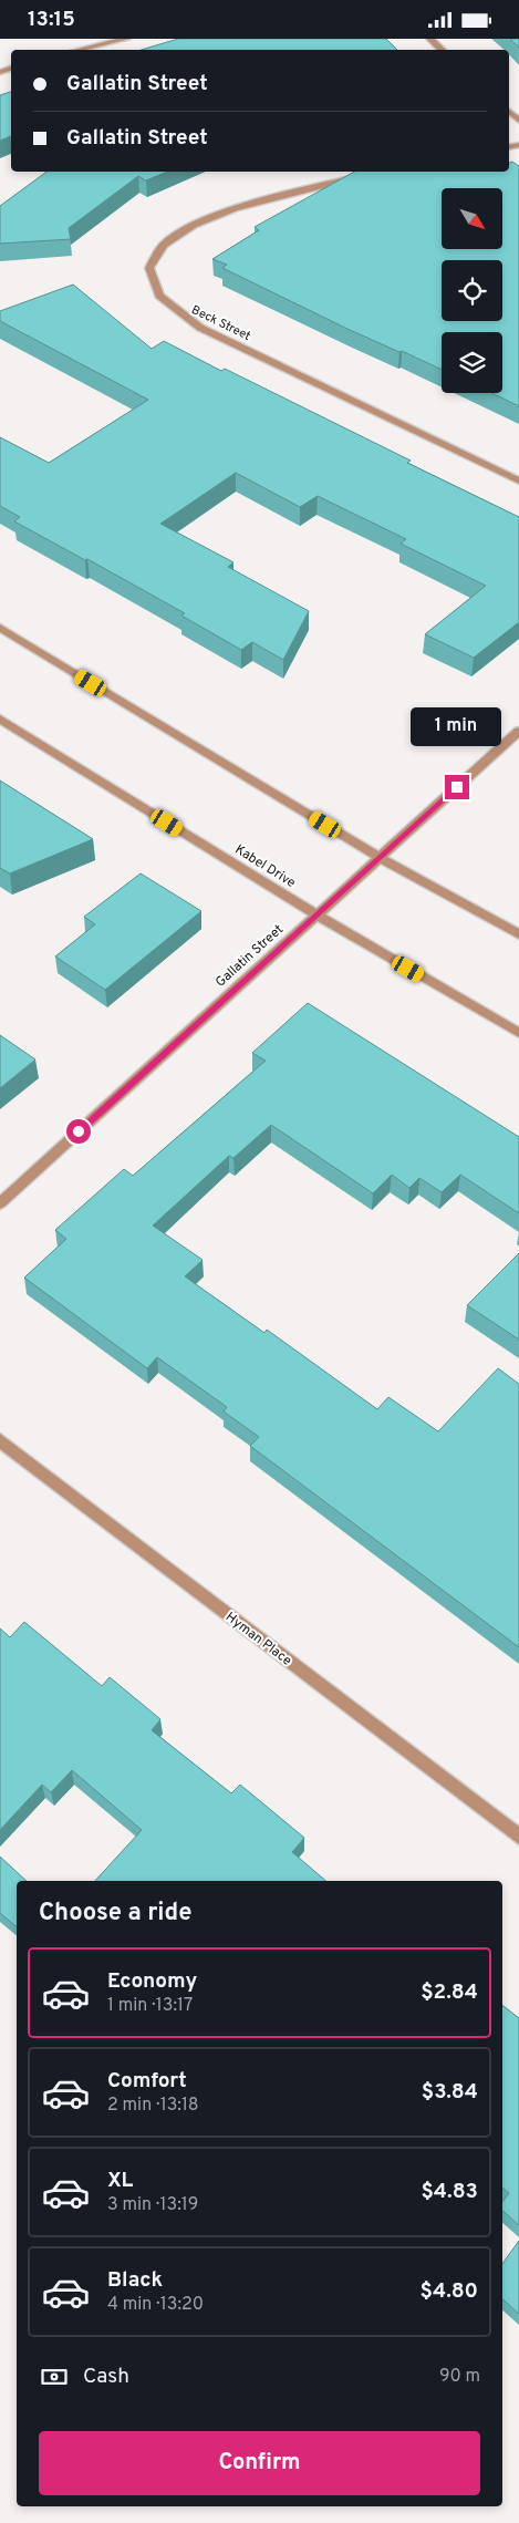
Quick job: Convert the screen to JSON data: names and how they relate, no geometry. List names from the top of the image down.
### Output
{
  "streets": {
    "street": [
      "Beck Street",
      "Kabel Drive",
      "Gallatin Street",
      "Hyman Place"
    ]
  },
  "crossings": [
    ["Kabel Drive", "Gallatin Street"]
  ],
  "north": "bottom right",
  "page": {
    "status": "13:15",
    "banner": ["Gallatin Street", "Gallatin Street"],
    "bubble": "1 min",
    "heading": "Choose a ride",
    "list": [
      {
        "name": "Economy",
        "note": "1 min · 13:17",
        "value": "$2.84"
      },
      {
        "name": "Comfort",
        "note": "2 min · 13:18",
        "value": "$3.84"
      },
      {
        "name": "XL",
        "note": "3 min · 13:19",
        "value": "$4.83"
      },
      {
        "name": "Black",
        "note": "4 min · 13:20",
        "value": "$4.80"
      }
    ],
    "pay": ["Cash", "90 m"],
    "buttons": "Confirm"
  }
}
